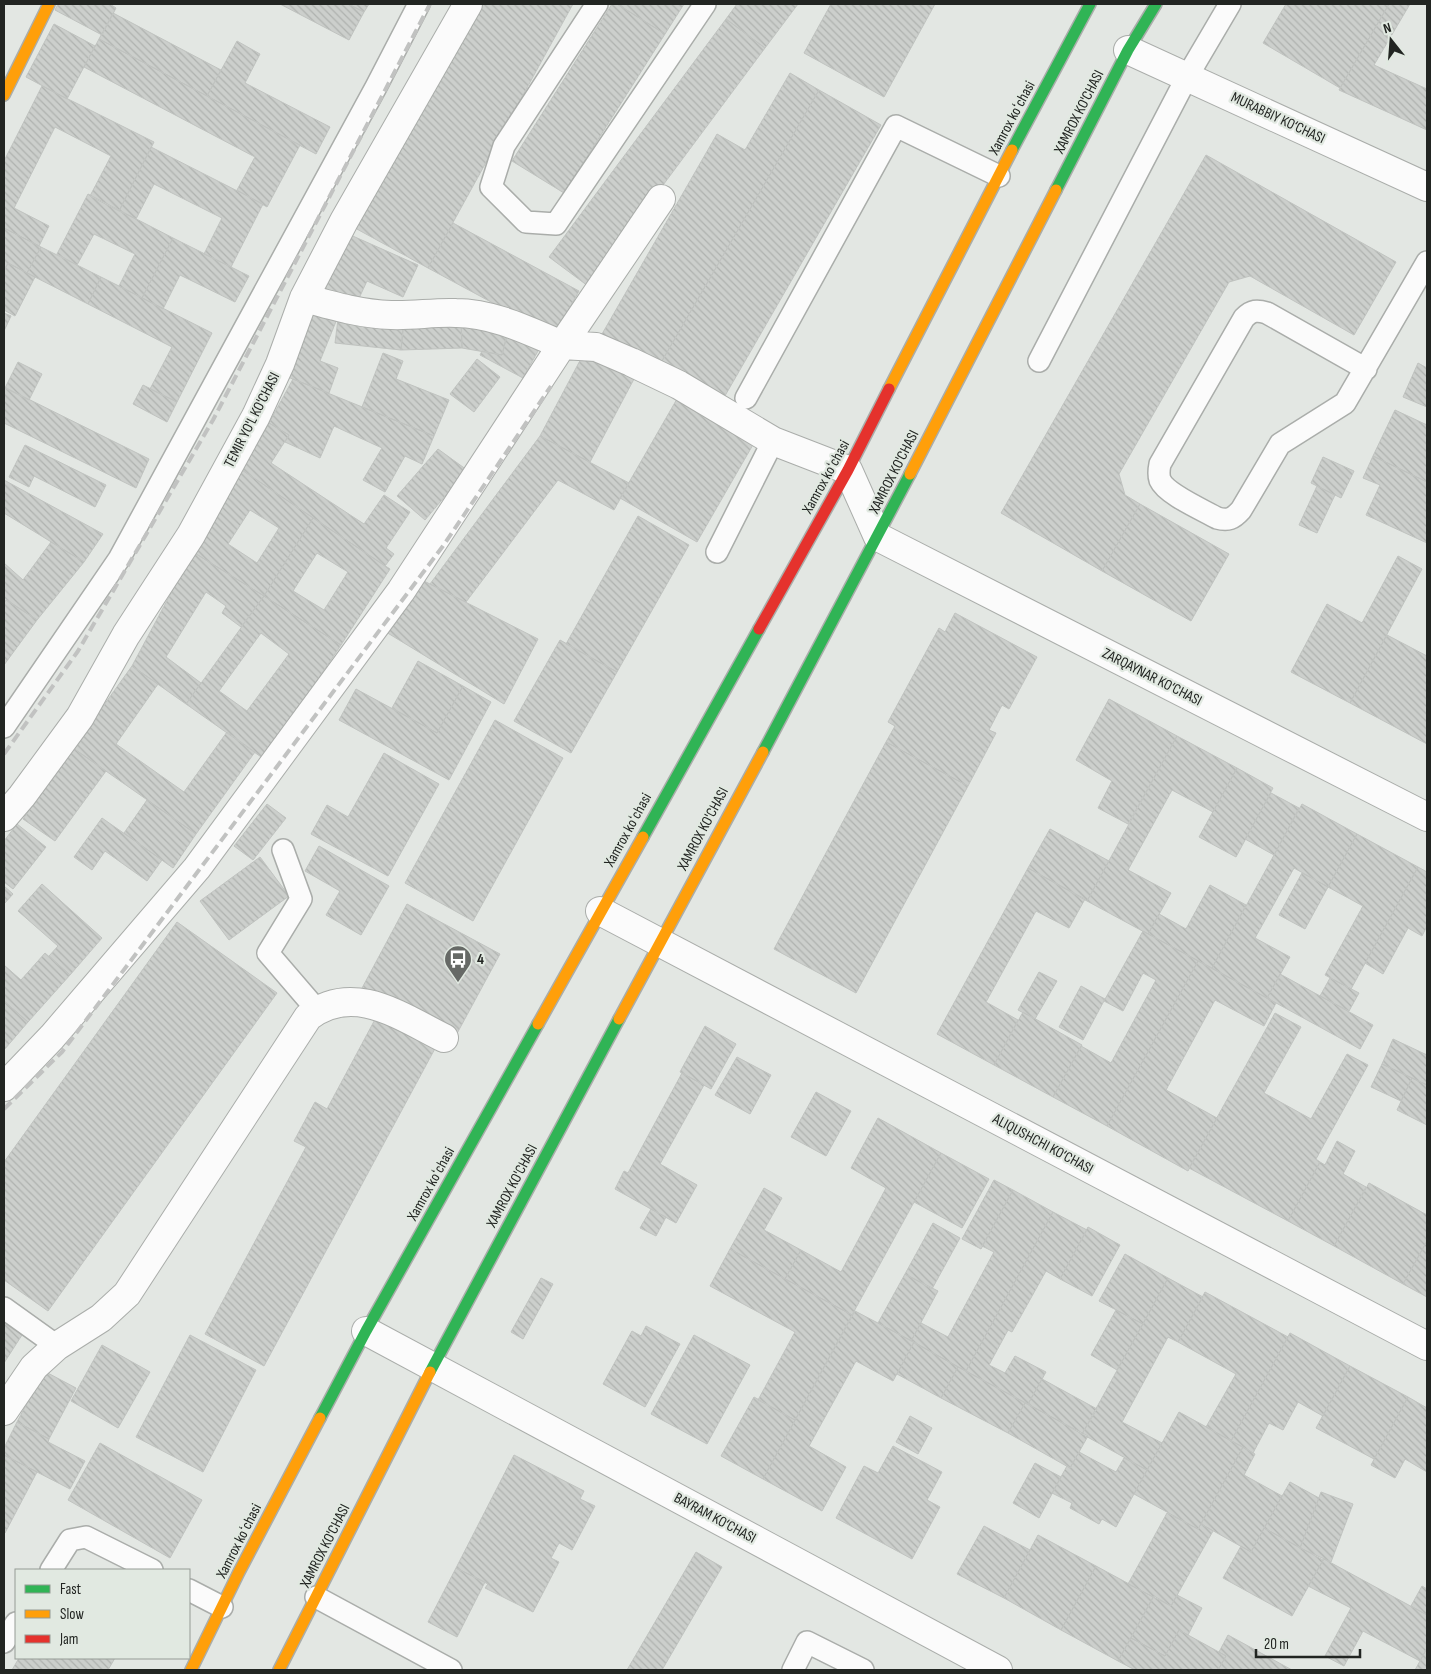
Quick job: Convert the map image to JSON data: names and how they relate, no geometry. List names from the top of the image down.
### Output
{
  "streets": {
    "main road": ["XAMROX KO'CHASI", "Xamrox koʻchasi"],
    "street": [
      "MURABBIY KO‘CHASI",
      "TEMIR YO'L KO'CHASI",
      "ZARQAYNAR KO‘CHASI",
      "ALIQUSHCHI KO‘CHASI",
      "BAYRAM KO‘CHASI"
    ]
  },
  "crossings": [
    ["XAMROX KO'CHASI", "MURABBIY KO‘CHASI"],
    ["XAMROX KO'CHASI", "ZARQAYNAR KO‘CHASI"],
    ["XAMROX KO'CHASI", "ALIQUSHCHI KO‘CHASI"],
    ["XAMROX KO'CHASI", "BAYRAM KO‘CHASI"],
    ["Xamrox koʻchasi", "ALIQUSHCHI KO‘CHASI"],
    ["Xamrox koʻchasi", "BAYRAM KO‘CHASI"]
  ],
  "places": {
    "bus stop": ["4"]
  },
  "legend": ["Fast", "Slow", "Jam"],
  "scale_bar": "20 m",
  "north": "top"
}
